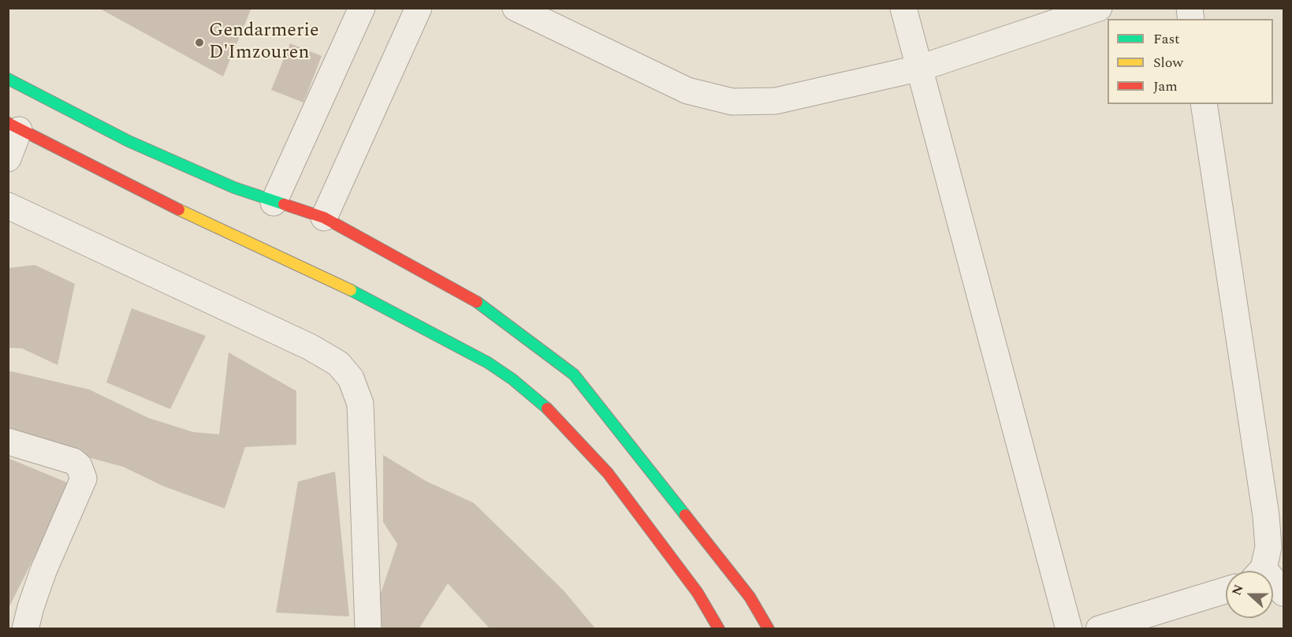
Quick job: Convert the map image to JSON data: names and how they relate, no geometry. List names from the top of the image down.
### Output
{
  "places": ["Gendarmerie D'Imzouren"],
  "legend": ["Fast", "Slow", "Jam"],
  "north": "left"
}
